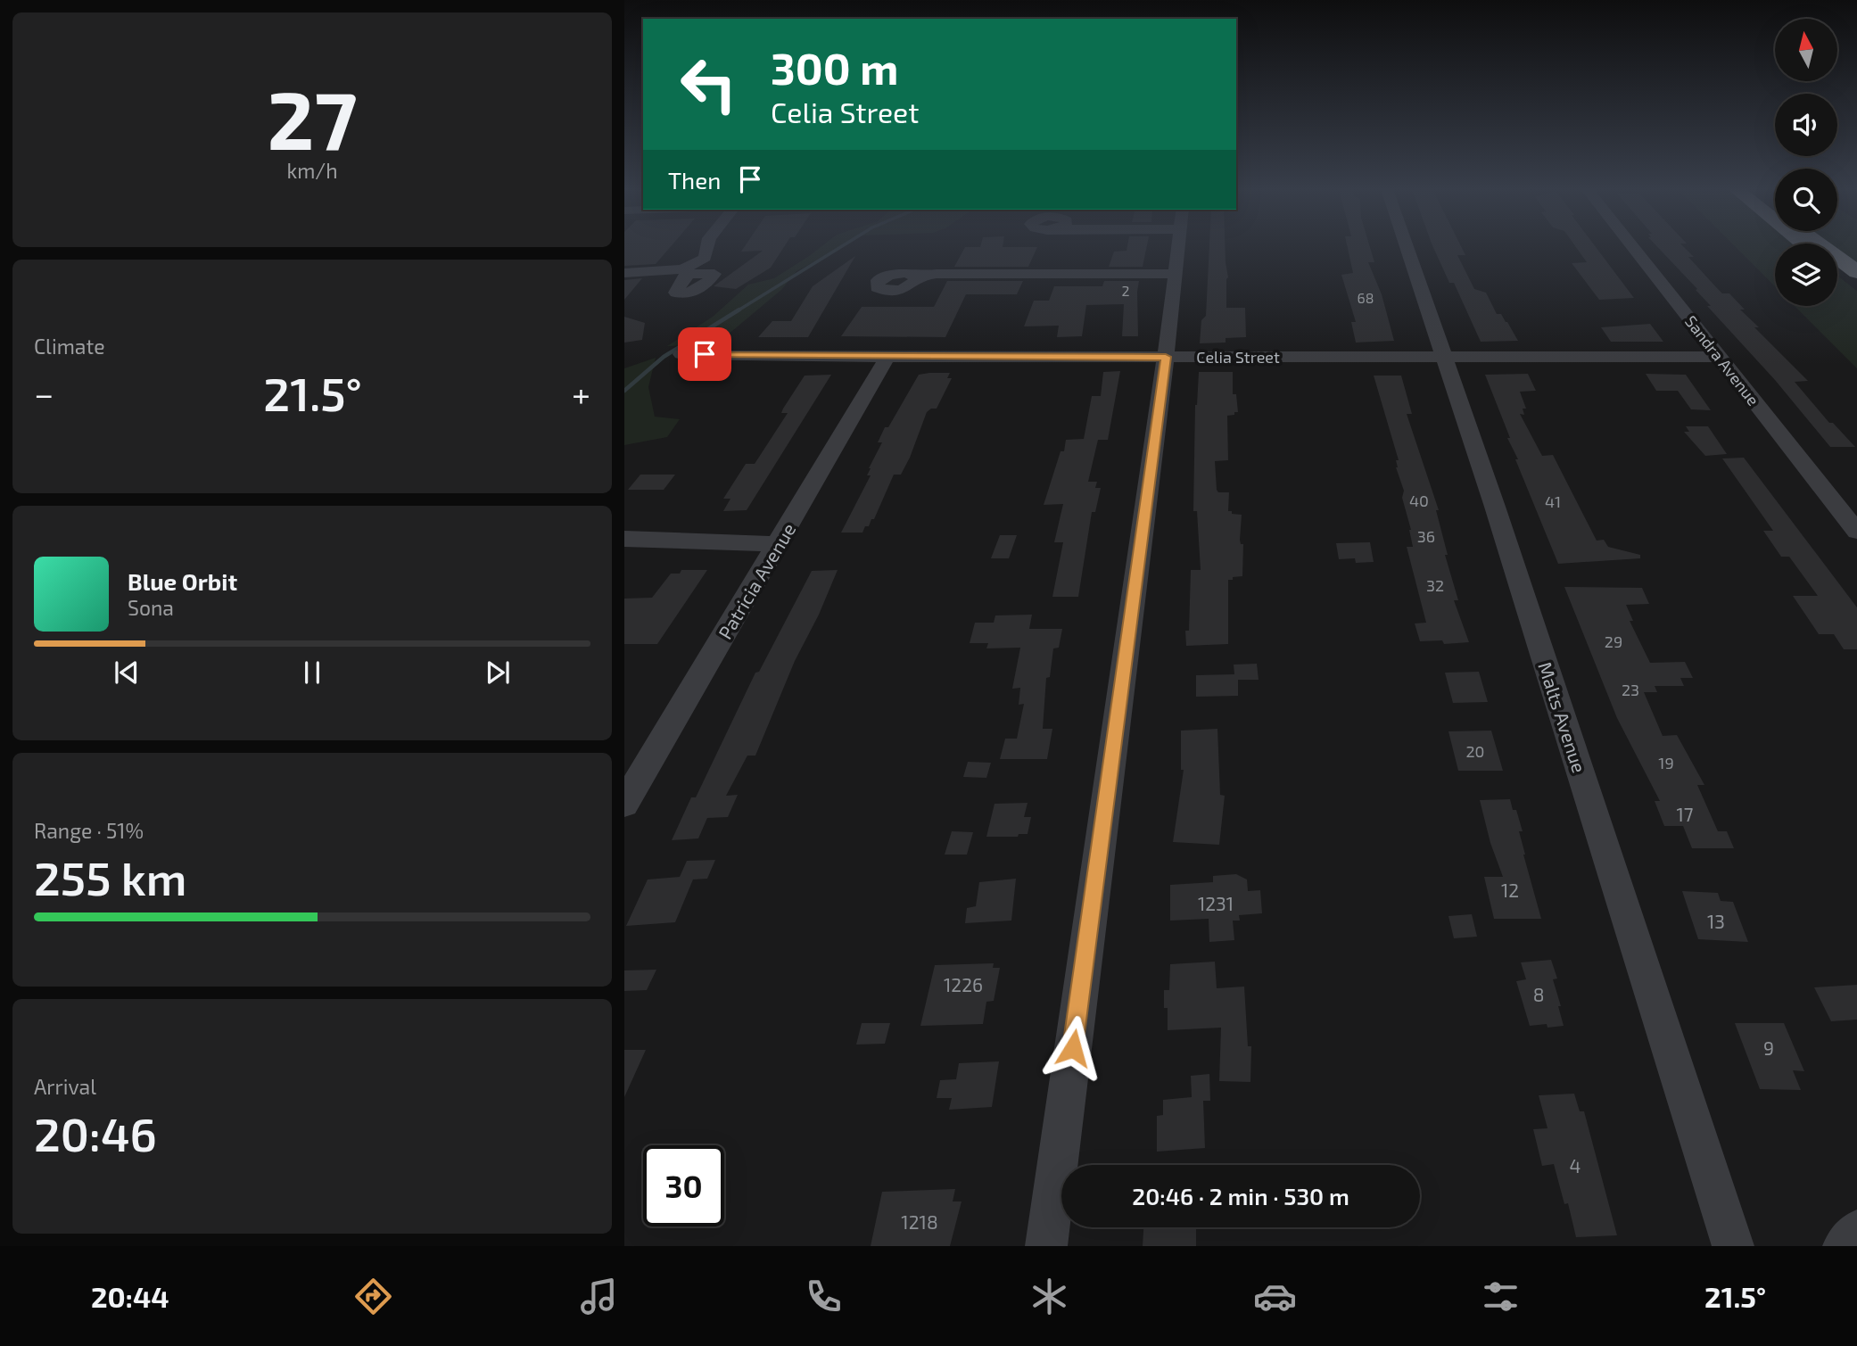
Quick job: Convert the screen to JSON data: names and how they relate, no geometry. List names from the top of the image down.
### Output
{
  "streets": {
    "street": [
      "Celia Street",
      "Sandra Avenue",
      "Patricia Avenue",
      "Malts Avenue"
    ]
  },
  "crossings": [
    ["Celia Street", "Sandra Avenue"],
    ["Celia Street", "Patricia Avenue"],
    ["Celia Street", "Malts Avenue"]
  ],
  "house_numbers": [
    "2",
    "68",
    "40",
    "41",
    "36",
    "32",
    "29",
    "23",
    "20",
    "19",
    "17",
    "12",
    "1231",
    "13",
    "1226",
    "8",
    "9",
    "4",
    "1218"
  ],
  "north": "top",
  "page": {
    "tile": [
      ["27", "km/h"],
      "Climate",
      ["Range · 51%", "255 km"],
      ["Arrival", "20:46"]
    ],
    "turn": ["300 m", "Celia Street"],
    "then": "Then",
    "heat": ["−", "21.5°", "+"],
    "song": ["Blue Orbit", "Sona"],
    "limit": "30",
    "trip": "20:46 · 2 min · 530 m",
    "tabs": ["20:44", "21.5°"]
  }
}
